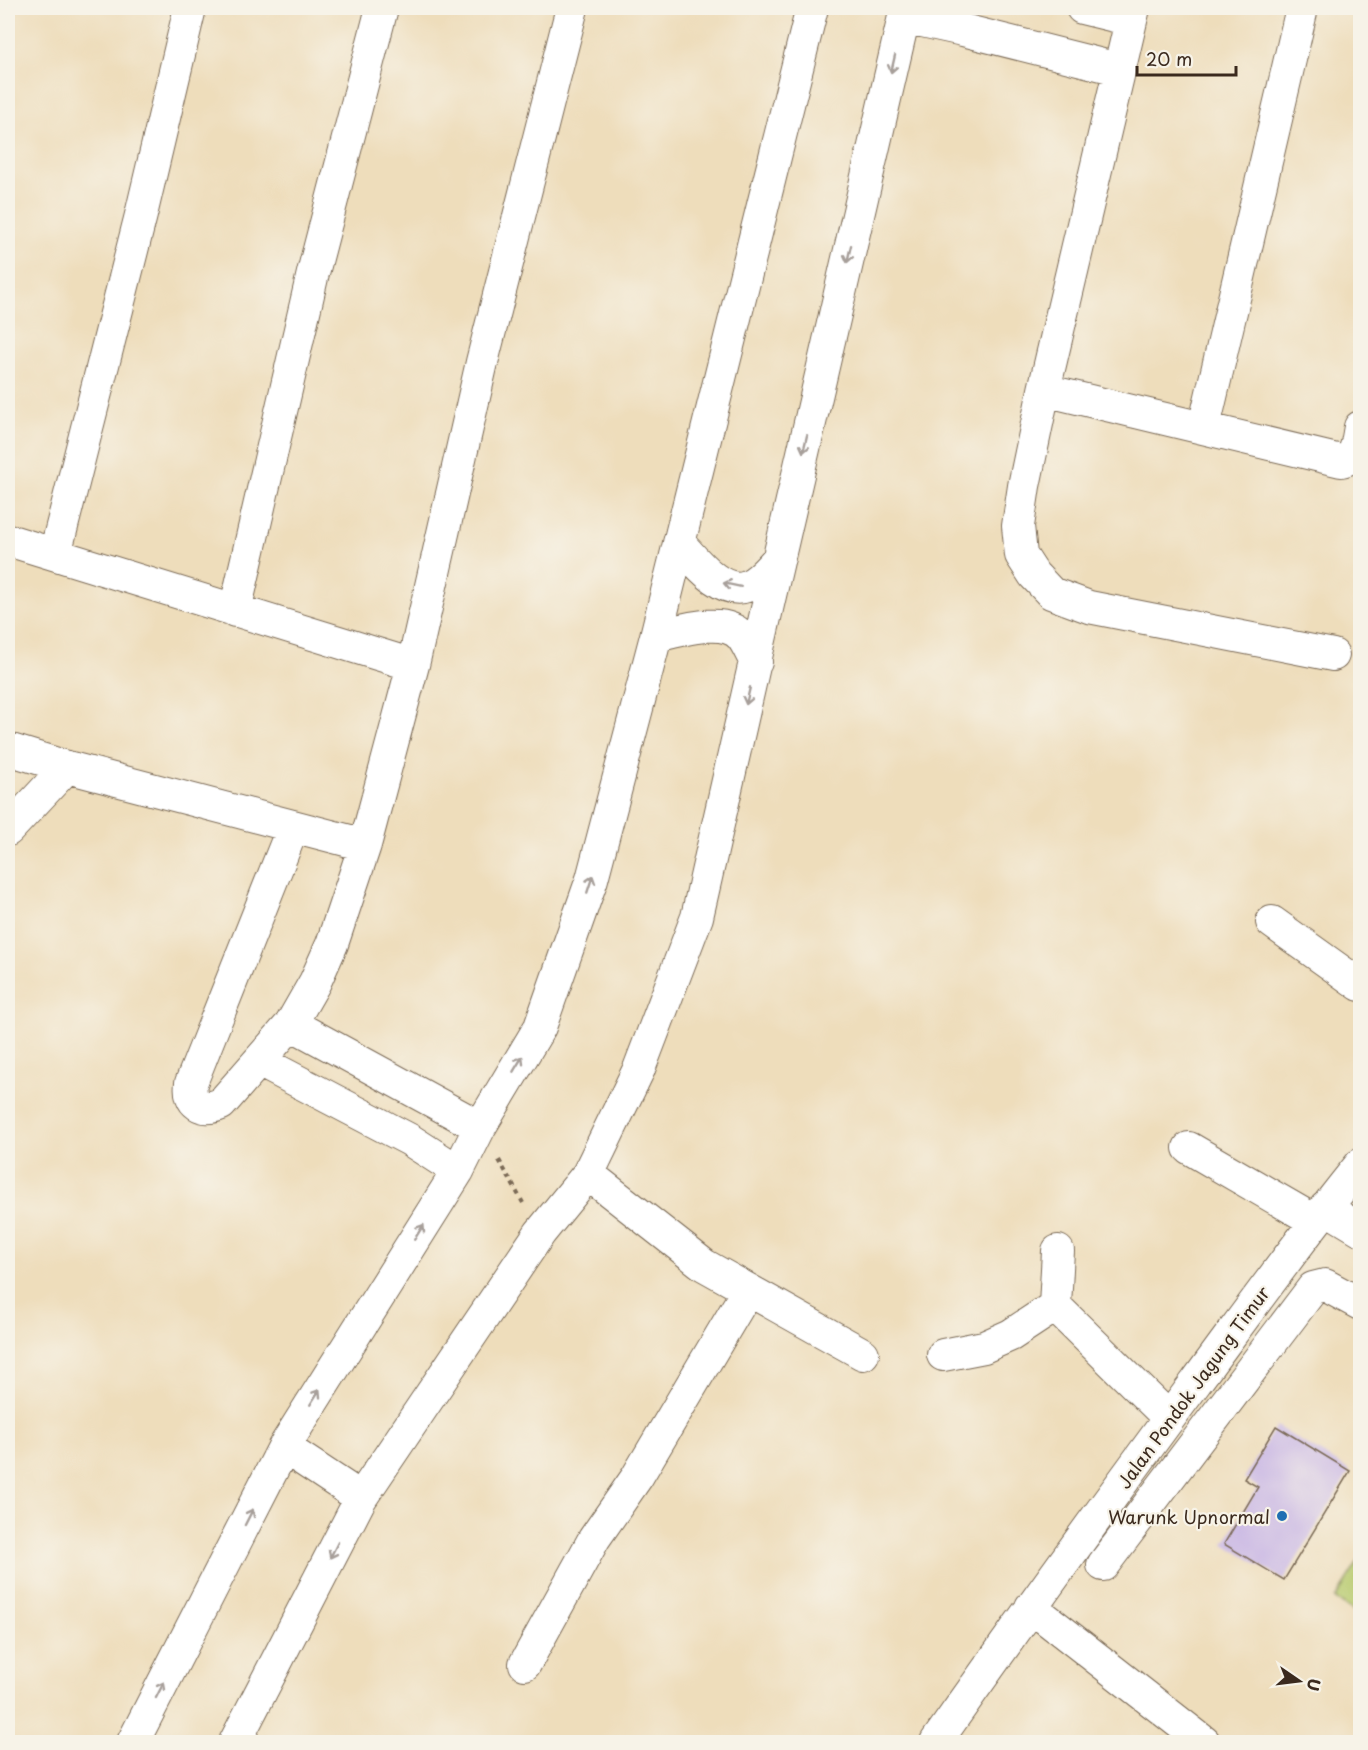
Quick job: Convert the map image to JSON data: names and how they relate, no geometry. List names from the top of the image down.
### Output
{
  "streets": {
    "street": ["Jalan Pondok Jagung Timur"]
  },
  "places": ["Warunk Upnormal"],
  "scale_bar": "20 m",
  "north": "right"
}
